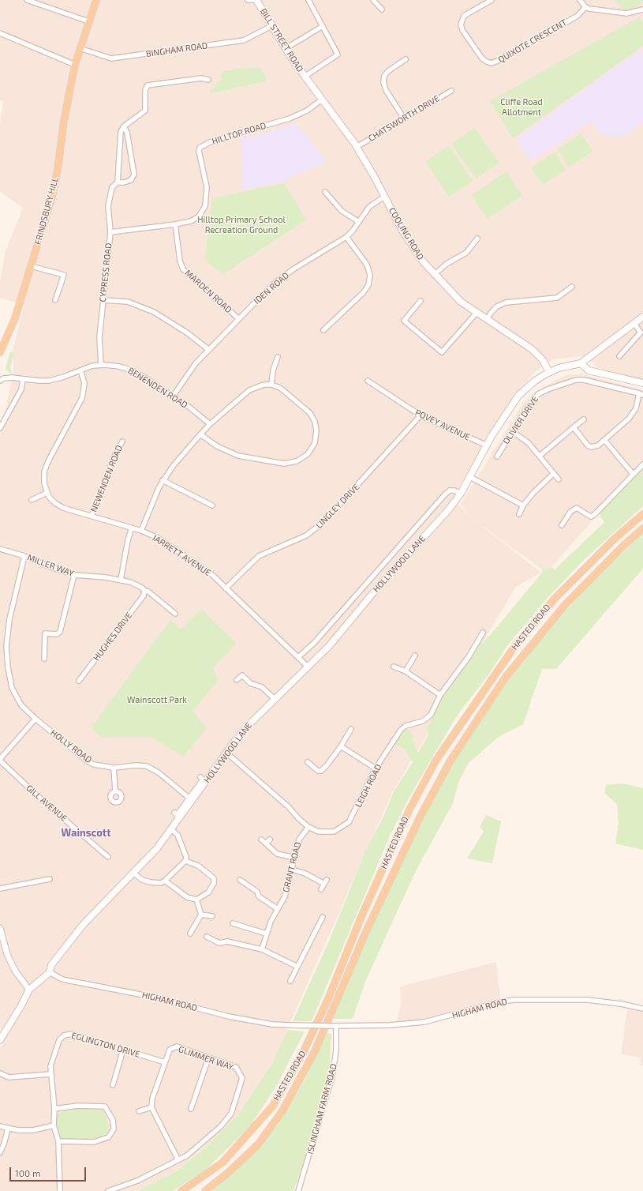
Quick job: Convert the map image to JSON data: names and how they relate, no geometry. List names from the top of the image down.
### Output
{
  "streets": {
    "main road": [
      "BILL STREET ROAD",
      "FRINDSBURY HILL",
      "COOLING ROAD",
      "HOLLYWOOD LANE",
      "HASTED ROAD"
    ],
    "street": [
      "QUIXOTE CRESCENT",
      "BINGHAM ROAD",
      "CHATSWORTH DRIVE",
      "HILLTOP ROAD",
      "CYPRESS ROAD",
      "IDEN ROAD",
      "MARDEN ROAD",
      "BENENDEN ROAD",
      "OLIVIER DRIVE",
      "POVEY AVENUE",
      "NEWENDEN ROAD",
      "LINGLEY DRIVE",
      "JARRETT AVENUE",
      "MILLER WAY",
      "HUGHES DRIVE",
      "HOLLY ROAD",
      "LEIGH ROAD",
      "GILL AVENUE",
      "GRANT ROAD",
      "HIGHAM ROAD",
      "EGLINGTON DRIVE",
      "GLIMMER WAY",
      "ISLINGHAM FARM ROAD"
    ]
  },
  "crossings": [
    ["BILL STREET ROAD", "BINGHAM ROAD"],
    ["BILL STREET ROAD", "COOLING ROAD"],
    ["BINGHAM ROAD", "FRINDSBURY HILL"],
    ["CHATSWORTH DRIVE", "COOLING ROAD"],
    ["HILLTOP ROAD", "COOLING ROAD"],
    ["HILLTOP ROAD", "CYPRESS ROAD"],
    ["HILLTOP ROAD", "MARDEN ROAD"],
    ["COOLING ROAD", "IDEN ROAD"],
    ["COOLING ROAD", "HOLLYWOOD LANE"],
    ["CYPRESS ROAD", "BENENDEN ROAD"],
    ["IDEN ROAD", "MARDEN ROAD"],
    ["IDEN ROAD", "BENENDEN ROAD"],
    ["POVEY AVENUE", "LINGLEY DRIVE"],
    ["POVEY AVENUE", "HOLLYWOOD LANE"],
    ["NEWENDEN ROAD", "JARRETT AVENUE"],
    ["LINGLEY DRIVE", "JARRETT AVENUE"],
    ["JARRETT AVENUE", "HOLLYWOOD LANE"],
    ["HOLLYWOOD LANE", "HOLLY ROAD"],
    ["HOLLYWOOD LANE", "LEIGH ROAD"],
    ["HOLLYWOOD LANE", "HIGHAM ROAD"],
    ["MILLER WAY", "HUGHES DRIVE"],
    ["MILLER WAY", "HOLLY ROAD"],
    ["HOLLY ROAD", "GILL AVENUE"],
    ["LEIGH ROAD", "GRANT ROAD"],
    ["HIGHAM ROAD", "ISLINGHAM FARM ROAD"],
    ["EGLINGTON DRIVE", "GLIMMER WAY"]
  ],
  "districts": ["Wainscott"],
  "parks": ["Cliffe Road Allotment", "Hilltop Primary School Recreation Ground", "Wainscott Park"],
  "scale_bar": "100 m"
}
